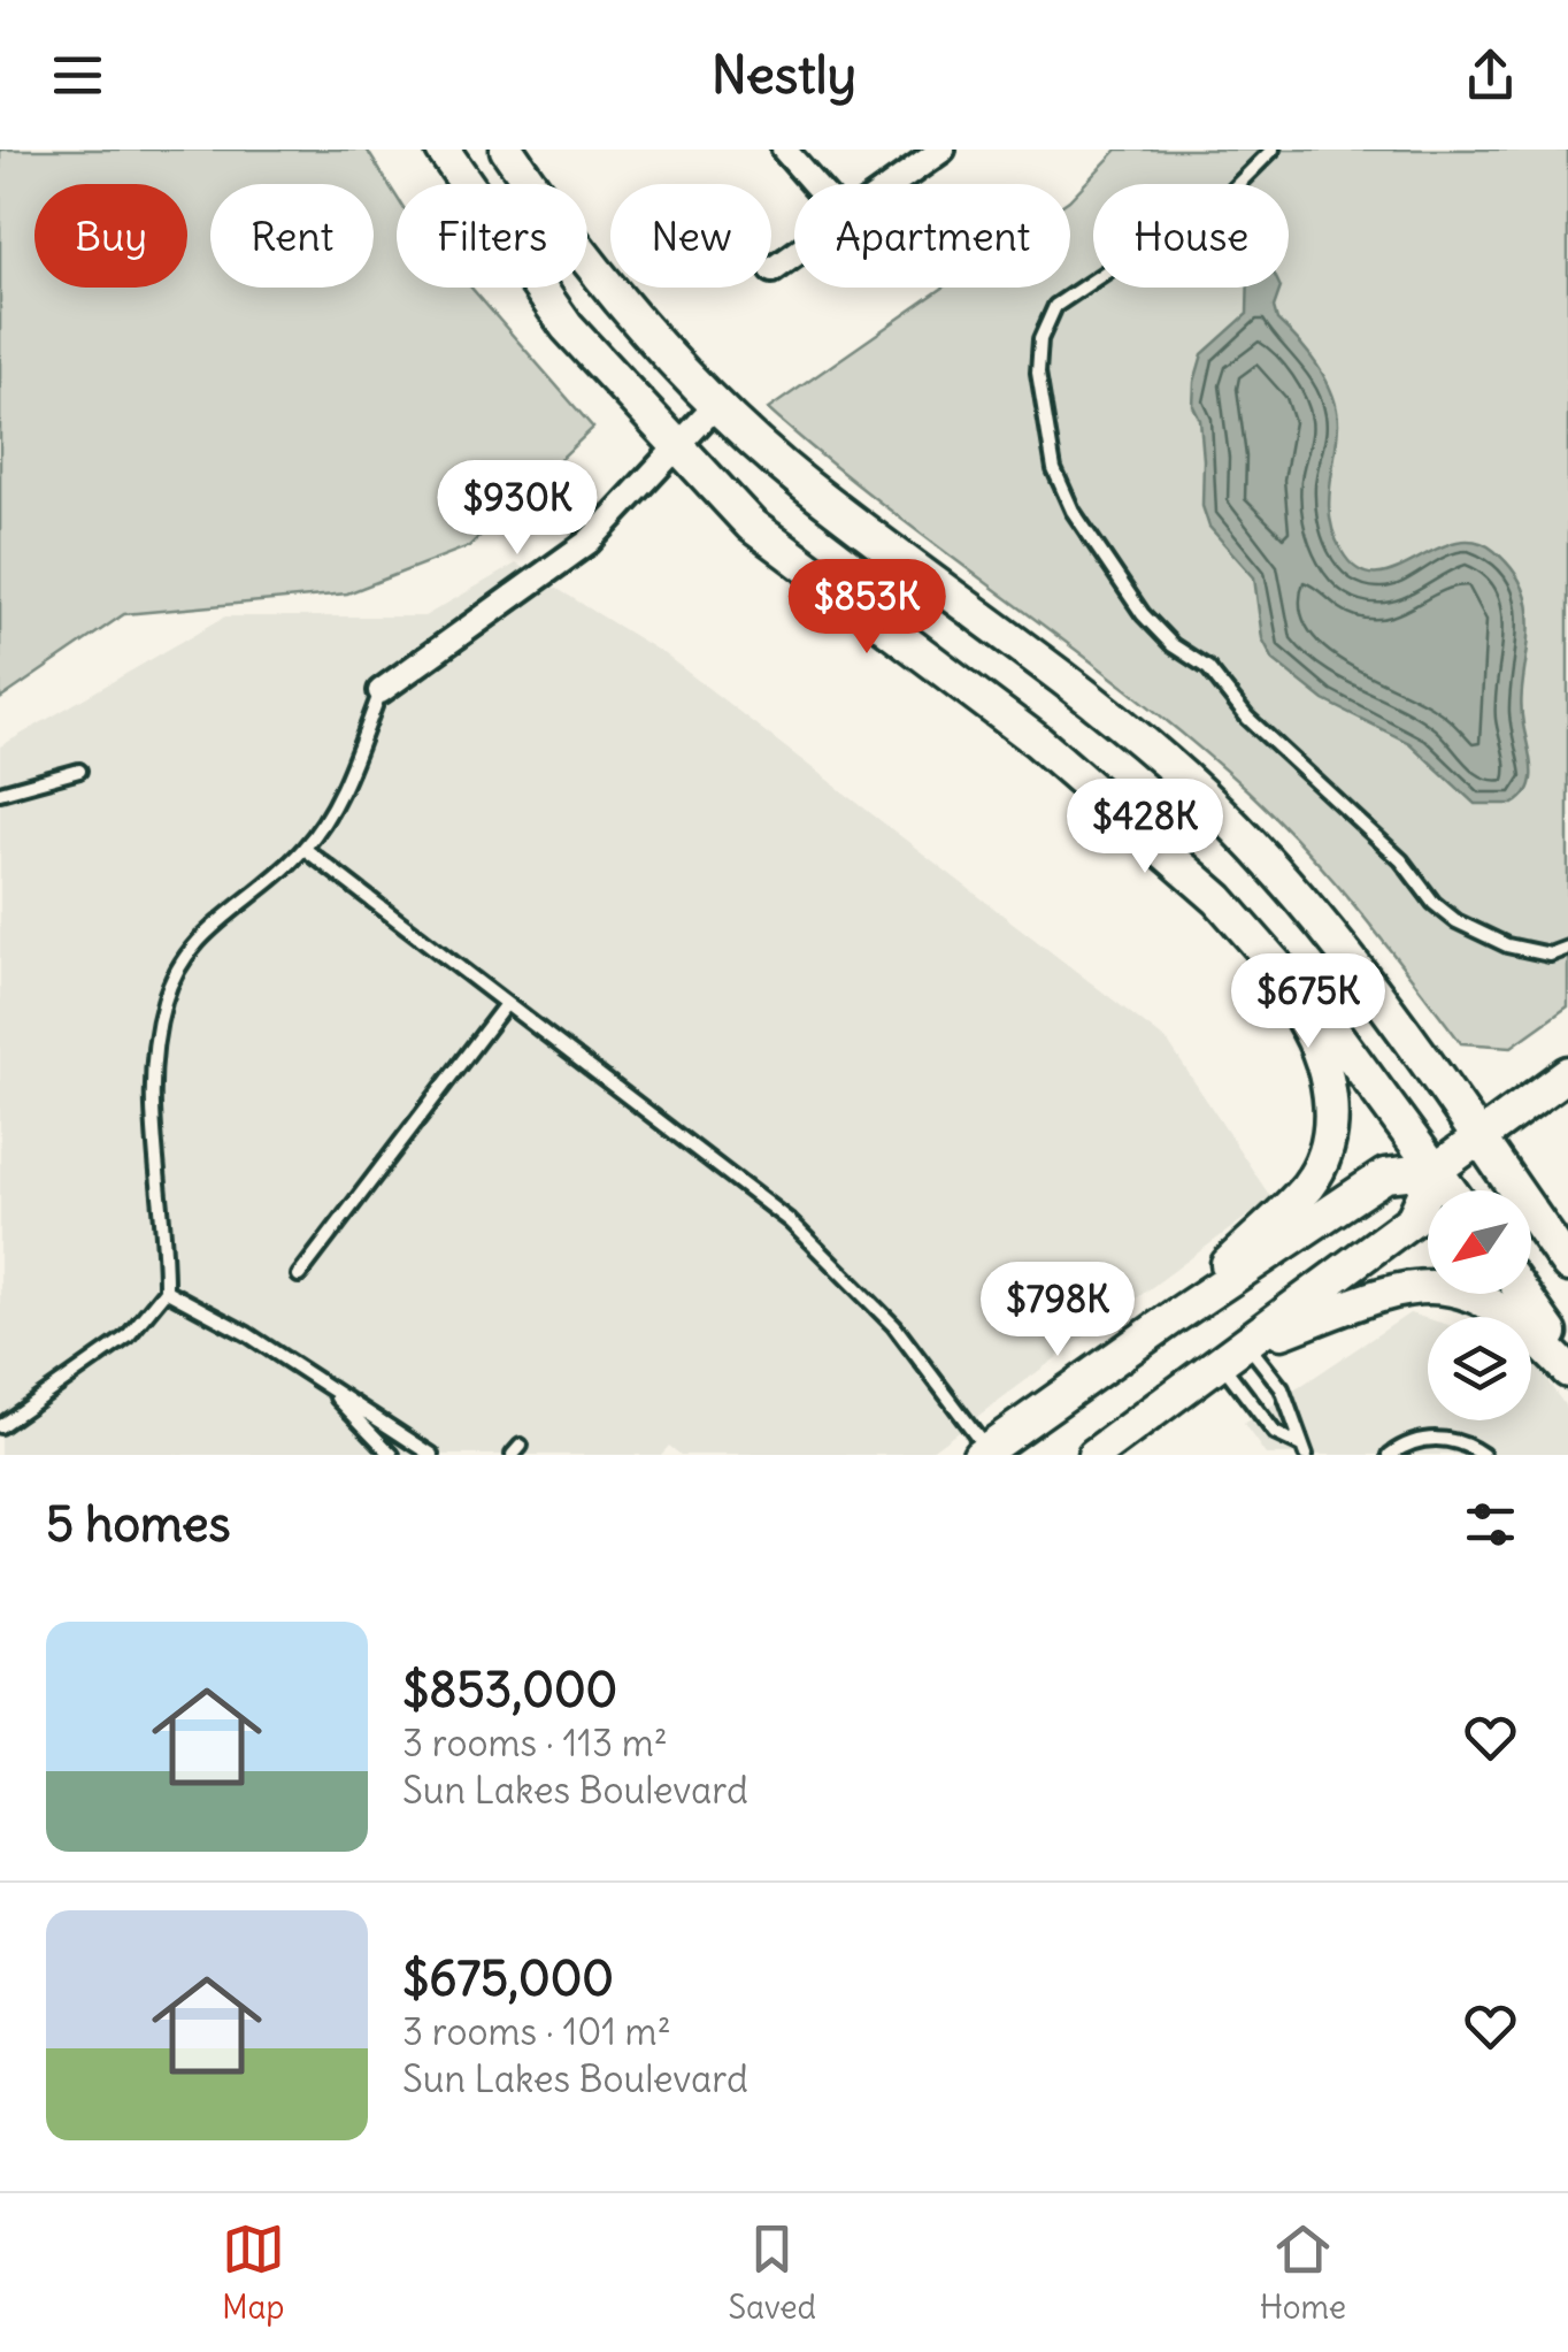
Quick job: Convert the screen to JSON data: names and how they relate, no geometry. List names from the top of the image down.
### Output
{
  "north": "bottom left",
  "page": {
    "header": "Nestly",
    "chip": [
      "Buy",
      "Rent",
      "Filters",
      "New",
      "Apartment",
      "House"
    ],
    "price": [
      "$930K",
      "$853K",
      "$428K",
      "$675K",
      "$798K"
    ],
    "heading": "5 homes",
    "list": [
      {
        "name": "$853,000",
        "note": "3 rooms · 113 m² · Sun Lakes Boulevard"
      },
      {
        "name": "$675,000",
        "note": "3 rooms · 101 m² · Sun Lakes Boulevard"
      }
    ],
    "tabs": ["Map", "Saved", "Home"]
  }
}
